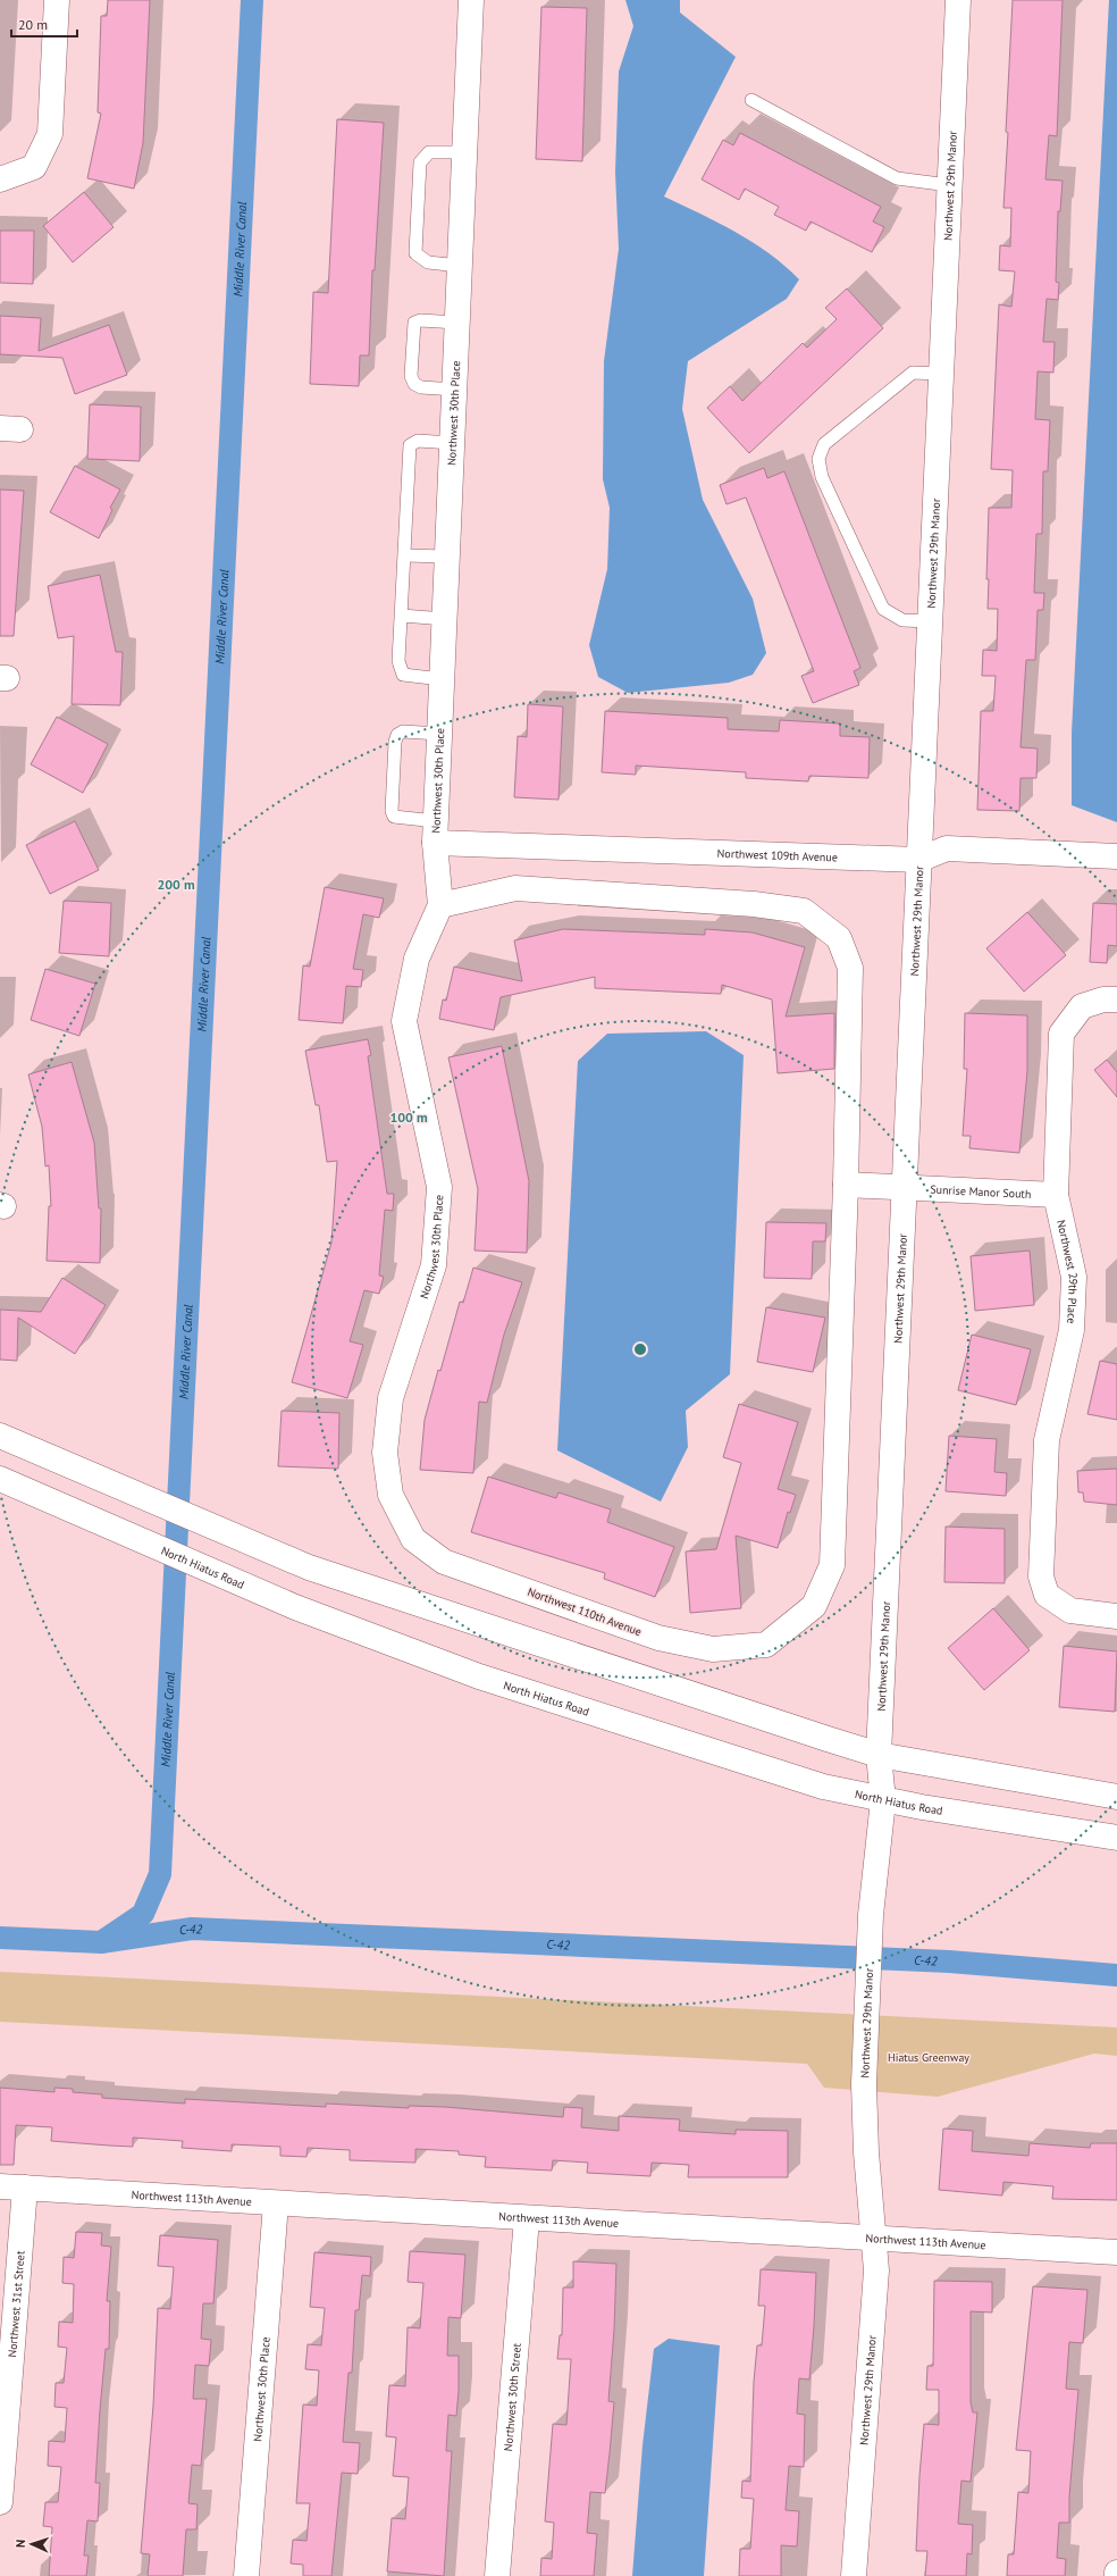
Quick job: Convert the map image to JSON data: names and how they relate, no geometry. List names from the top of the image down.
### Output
{
  "streets": {
    "street": [
      "Northwest 29th Manor",
      "Northwest 30th Place",
      "Northwest 109th Avenue",
      "Sunrise Manor South",
      "Northwest 29th Place",
      "North Hiatus Road",
      "Northwest 110th Avenue",
      "Northwest 113th Avenue",
      "Northwest 31st Street",
      "Northwest 30th Street"
    ]
  },
  "crossings": [
    ["Northwest 29th Manor", "Northwest 109th Avenue"],
    ["Northwest 29th Manor", "Sunrise Manor South"],
    ["Northwest 29th Manor", "North Hiatus Road"],
    ["Northwest 29th Manor", "Northwest 113th Avenue"],
    ["Northwest 30th Place", "Northwest 109th Avenue"],
    ["Northwest 30th Place", "Northwest 110th Avenue"],
    ["Northwest 30th Place", "Northwest 113th Avenue"],
    ["Sunrise Manor South", "Northwest 29th Place"],
    ["Sunrise Manor South", "Northwest 110th Avenue"],
    ["Northwest 113th Avenue", "Northwest 31st Street"],
    ["Northwest 113th Avenue", "Northwest 30th Street"]
  ],
  "water": ["Middle River Canal", "C-42"],
  "parks": ["Hiatus Greenway"],
  "scale_bar": "20 m",
  "north": "left",
  "rings": ["200 m", "100 m"]
}
